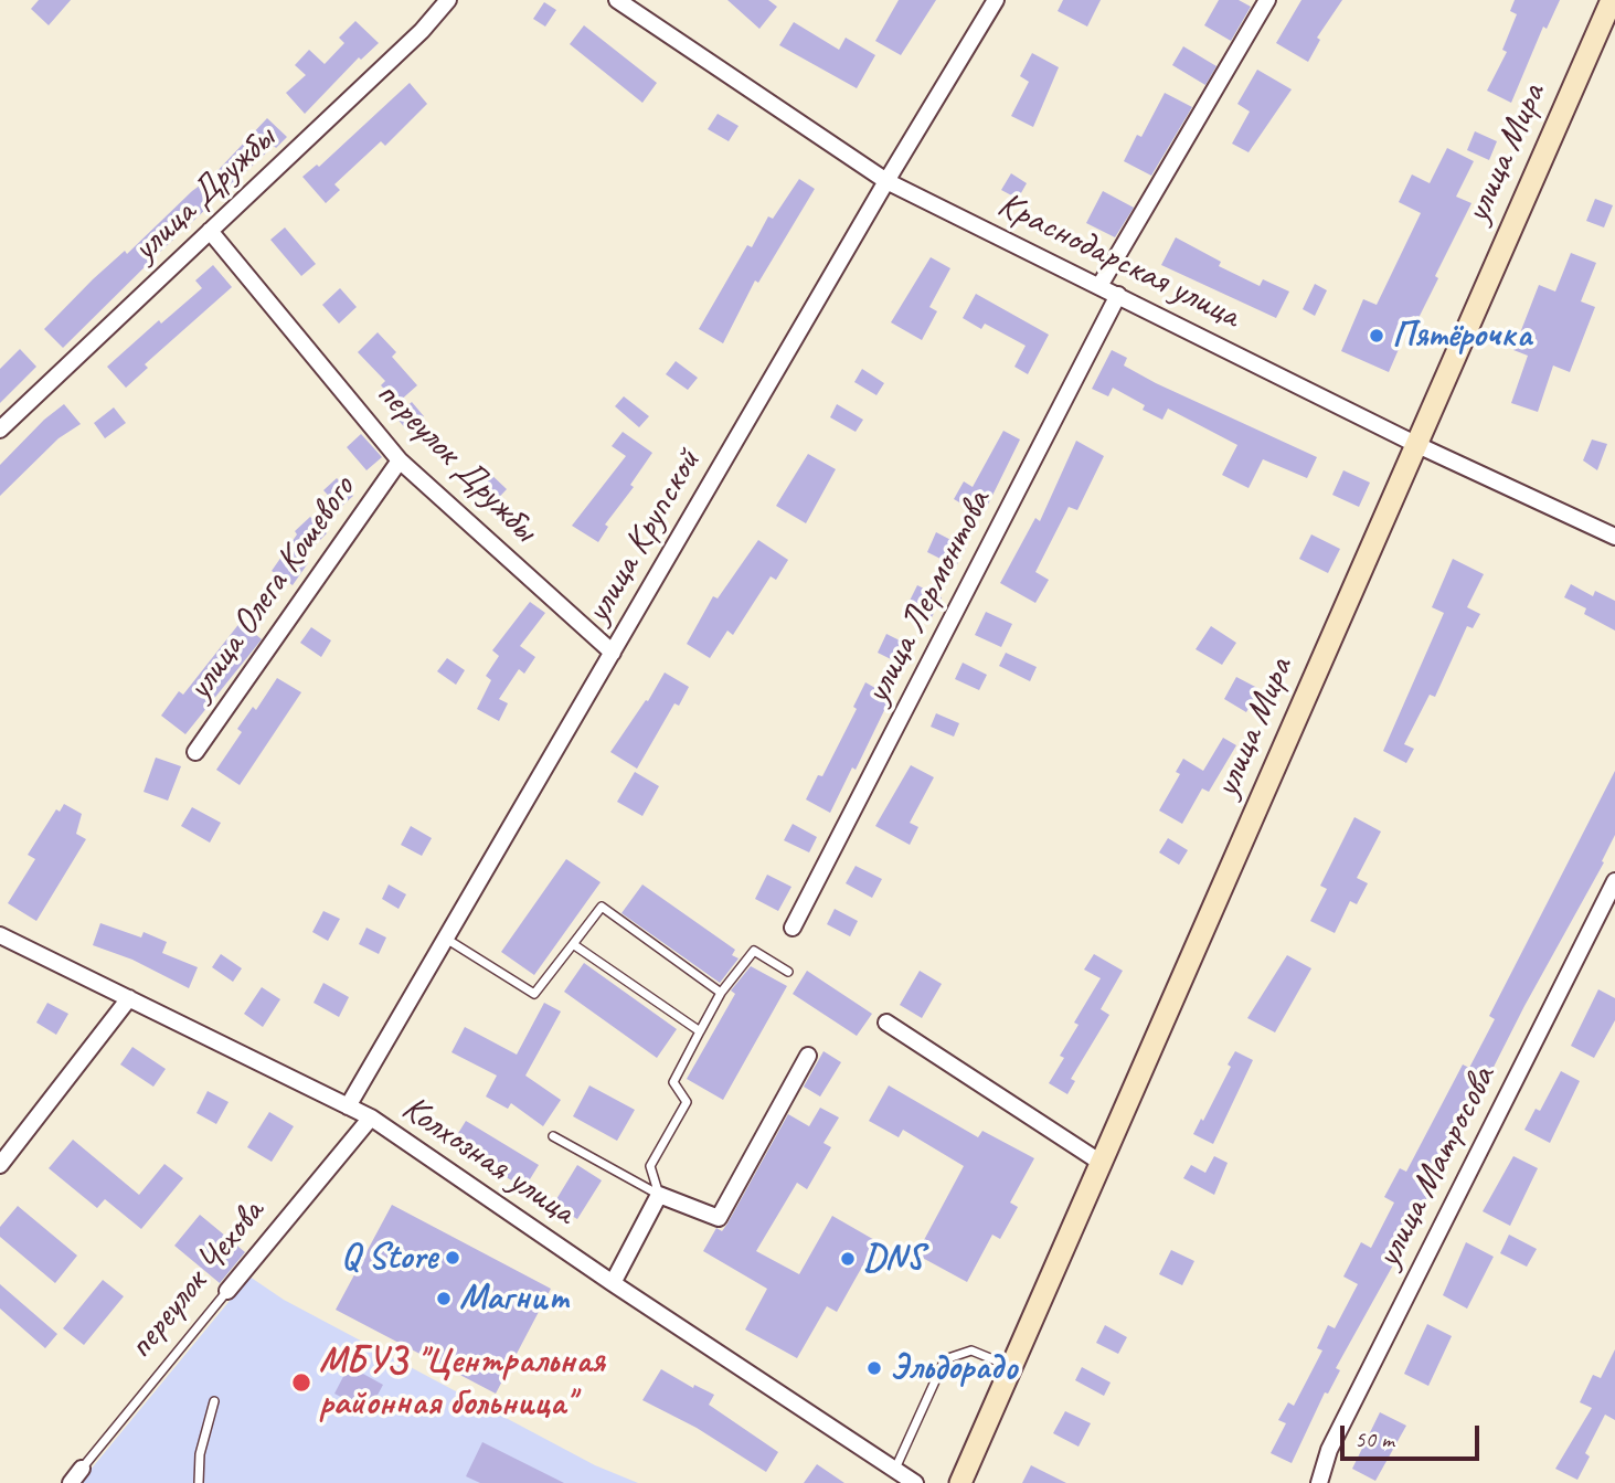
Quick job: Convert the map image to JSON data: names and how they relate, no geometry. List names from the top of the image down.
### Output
{
  "streets": {
    "main road": ["улица Мира"],
    "street": [
      "улица Дружбы",
      "Краснодарская улица",
      "переулок Дружбы",
      "улица Крупской",
      "улица Олега Кошевого",
      "улица Лермонтова",
      "Колхозная улица",
      "улица Матросова",
      "переулок Чехова"
    ]
  },
  "crossings": [
    ["улица Мира", "Краснодарская улица"],
    ["улица Дружбы", "переулок Дружбы"],
    ["Краснодарская улица", "улица Крупской"],
    ["Краснодарская улица", "улица Лермонтова"],
    ["переулок Дружбы", "улица Крупской"],
    ["переулок Дружбы", "улица Олега Кошевого"],
    ["улица Крупской", "Колхозная улица"],
    ["Колхозная улица", "переулок Чехова"]
  ],
  "places": [
    "Пятёрочка",
    "Q Store",
    "DNS",
    "Магнит",
    "Эльдорадо",
    "МБУЗ \"Центральная районная больница\""
  ],
  "scale_bar": "50 m"
}
